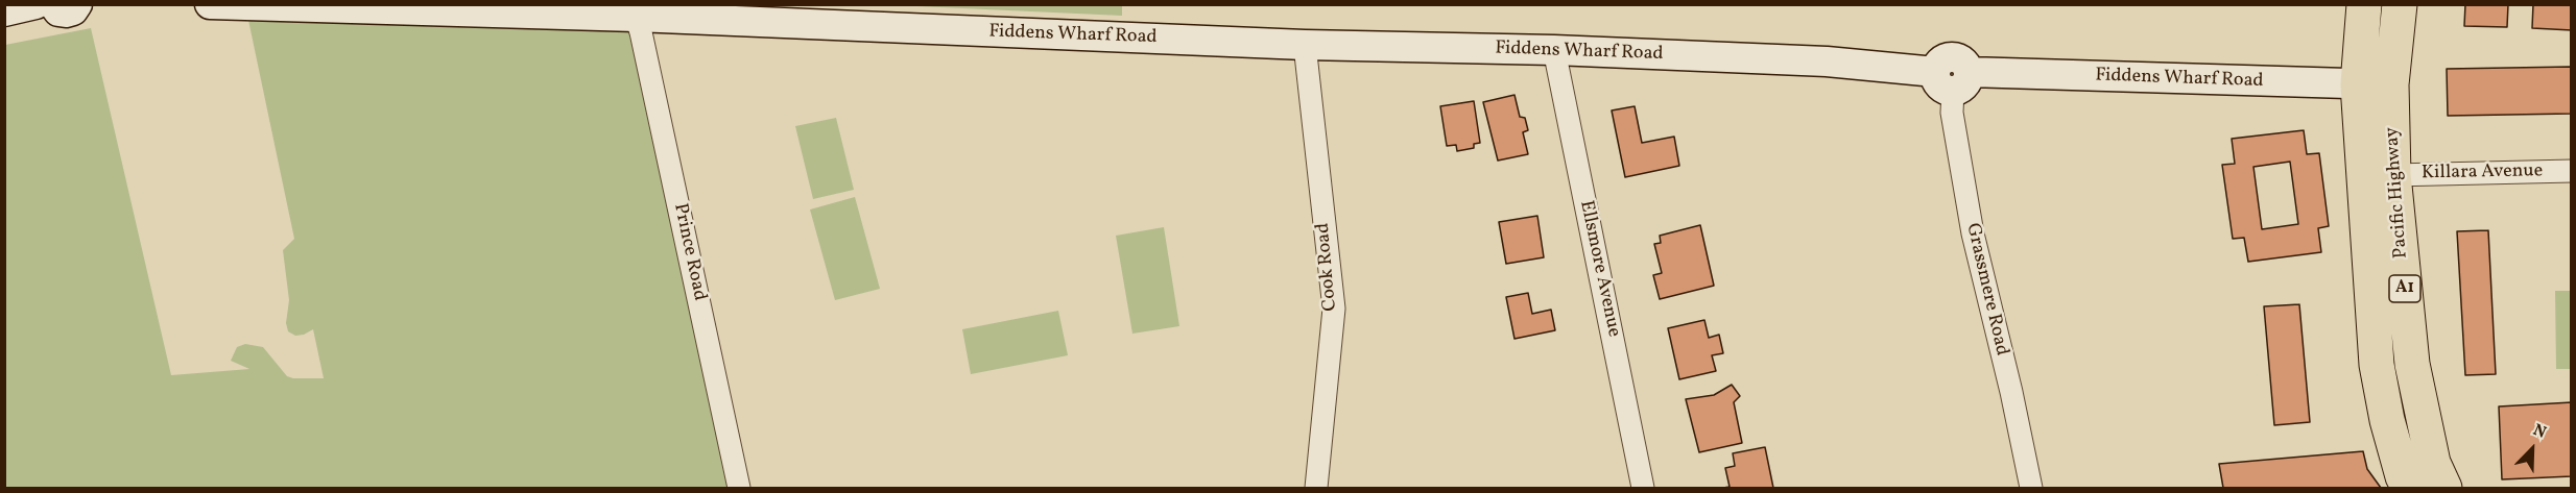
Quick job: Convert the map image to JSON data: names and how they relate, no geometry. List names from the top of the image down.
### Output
{
  "streets": {
    "highway": ["Pacific Highway", "A1"],
    "street": [
      "Fiddens Wharf Road",
      "Killara Avenue",
      "Prince Road",
      "Cook Road",
      "Ellsmore Avenue",
      "Grassmere Road"
    ]
  },
  "crossings": [
    ["Fiddens Wharf Road", "Pacific Highway"],
    ["Fiddens Wharf Road", "Prince Road"],
    ["Fiddens Wharf Road", "Cook Road"],
    ["Fiddens Wharf Road", "Ellsmore Avenue"],
    ["Fiddens Wharf Road", "Grassmere Road"],
    ["Killara Avenue", "Pacific Highway"]
  ],
  "north": "top right"
}
